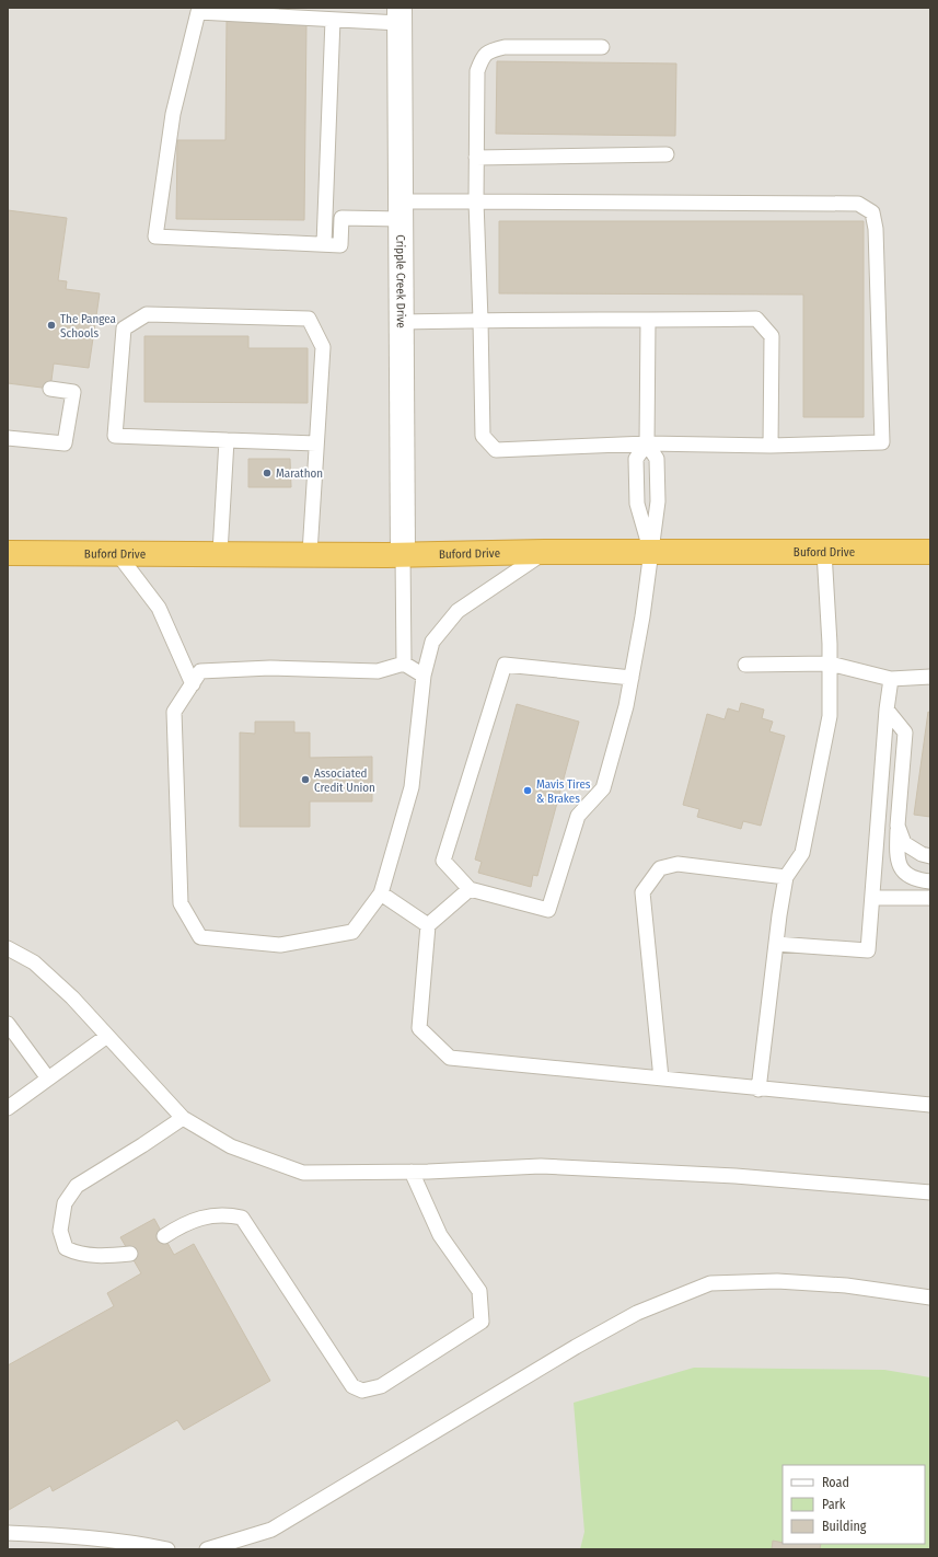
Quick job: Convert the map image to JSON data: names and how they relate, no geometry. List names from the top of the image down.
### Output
{
  "streets": {
    "highway": ["Buford Drive"],
    "street": ["Cripple Creek Drive"]
  },
  "crossings": [
    ["Cripple Creek Drive", "Buford Drive"]
  ],
  "places": [
    "The Pangea Schools",
    "Marathon",
    "Associated Credit Union",
    "Mavis Tires & Brakes"
  ],
  "legend": ["Road", "Park", "Building"]
}
